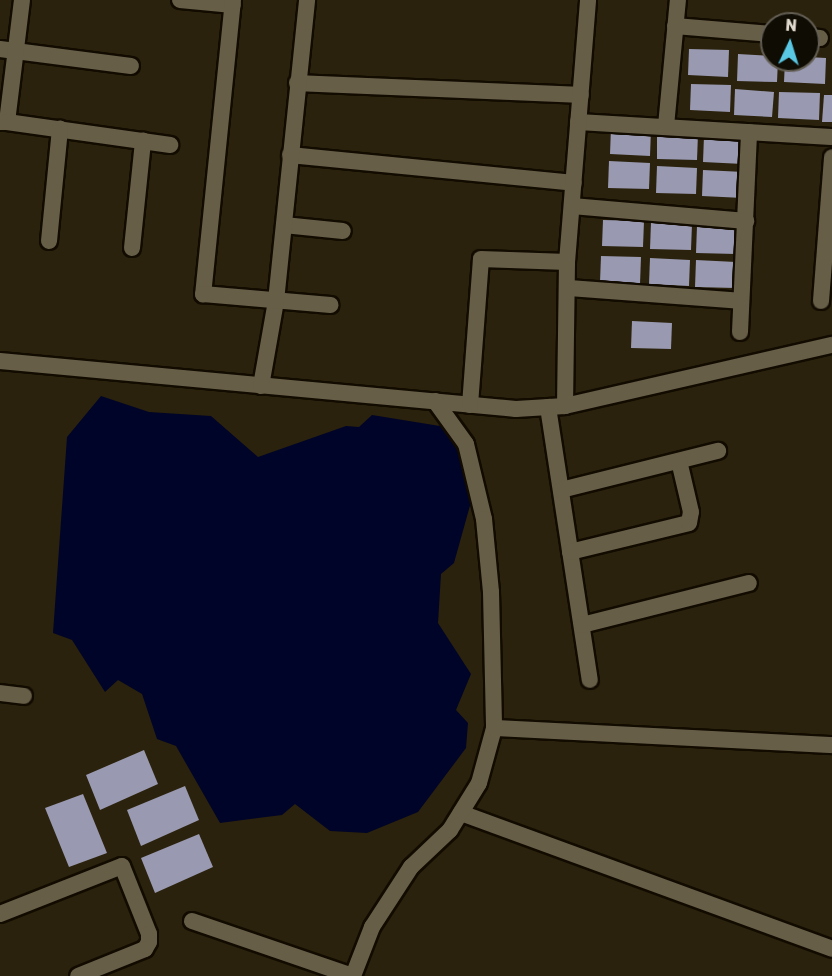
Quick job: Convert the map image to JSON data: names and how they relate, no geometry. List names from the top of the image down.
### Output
{
  "north": "top"
}
